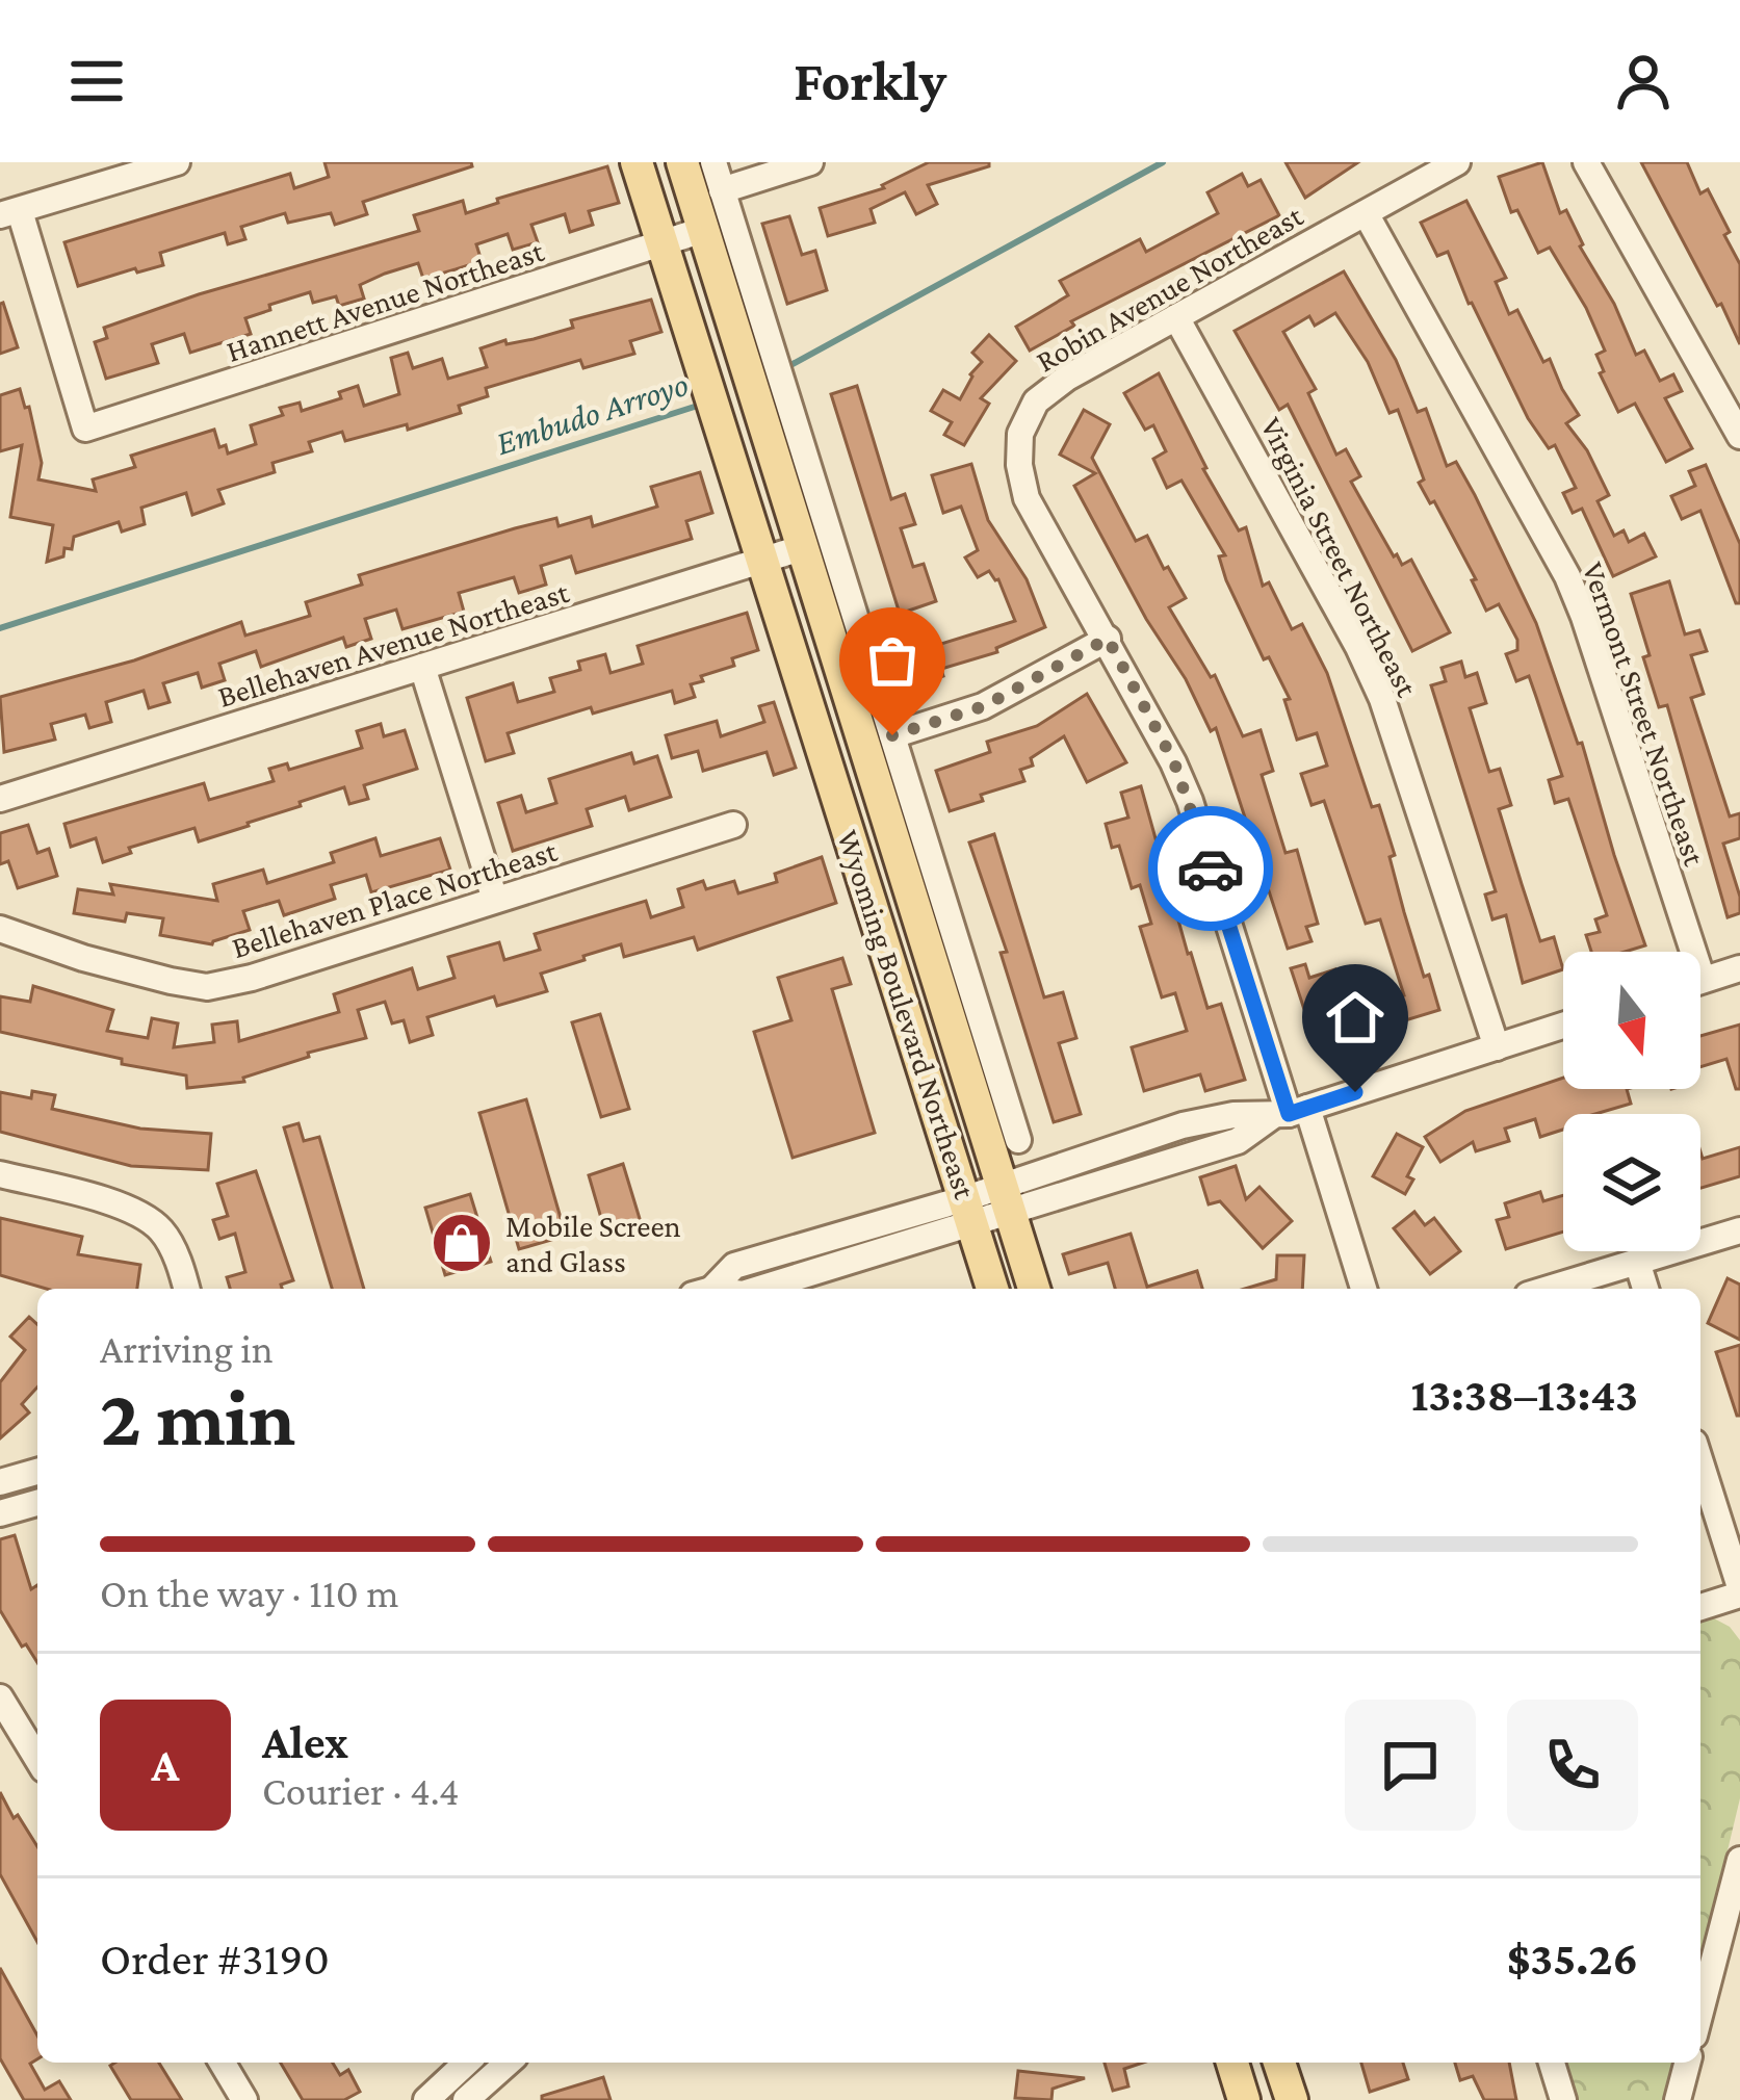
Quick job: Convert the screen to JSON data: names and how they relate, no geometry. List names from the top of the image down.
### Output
{
  "streets": {
    "main road": ["Wyoming Boulevard Northeast"],
    "street": [
      "Robin Avenue Northeast",
      "Hannett Avenue Northeast",
      "Virginia Street Northeast",
      "Bellehaven Avenue Northeast",
      "Vermont Street Northeast",
      "Bellehaven Place Northeast"
    ]
  },
  "crossings": [
    ["Robin Avenue Northeast", "Virginia Street Northeast"],
    ["Robin Avenue Northeast", "Vermont Street Northeast"],
    ["Hannett Avenue Northeast", "Wyoming Boulevard Northeast"],
    ["Bellehaven Avenue Northeast", "Wyoming Boulevard Northeast"]
  ],
  "water": ["Embudo Arroyo"],
  "places": {
    "shop": ["Mobile Screen and Glass"]
  },
  "north": "bottom",
  "page": {
    "header": "Forkly",
    "heading": ["2 min", "Arriving in", "13:38–13:43"],
    "panel": [
      "Alex",
      "Courier · 4.4",
      "Order #3190",
      "$35.26"
    ],
    "bar": "On the way · 110 m",
    "round": "A"
  }
}
